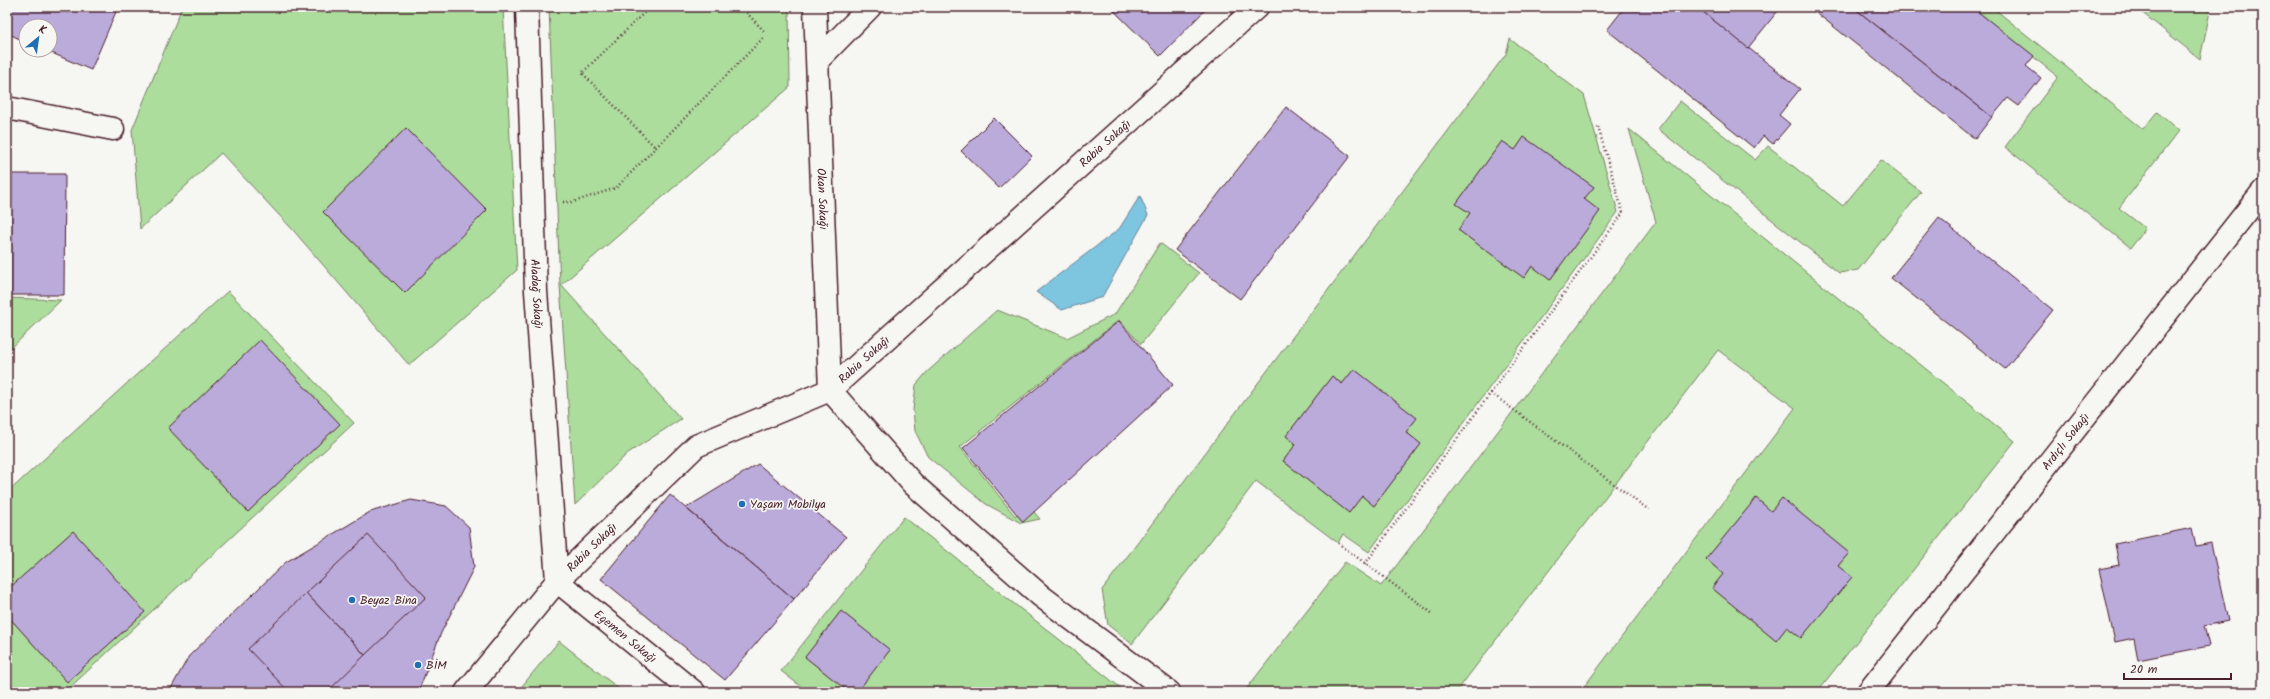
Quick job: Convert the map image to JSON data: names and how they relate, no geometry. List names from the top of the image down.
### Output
{
  "streets": {
    "street": [
      "Rabia Sokağı",
      "Okan Sokağı",
      "Aladağ Sokağı",
      "Ardıçlı Sokağı",
      "Egemen Sokağı"
    ]
  },
  "crossings": [
    ["Rabia Sokağı", "Okan Sokağı"],
    ["Rabia Sokağı", "Aladağ Sokağı"],
    ["Rabia Sokağı", "Egemen Sokağı"],
    ["Aladağ Sokağı", "Egemen Sokağı"]
  ],
  "places": ["Yaşam Mobilya", "Beyaz Bina", "BİM"],
  "scale_bar": "20 m",
  "north": "top right"
}
